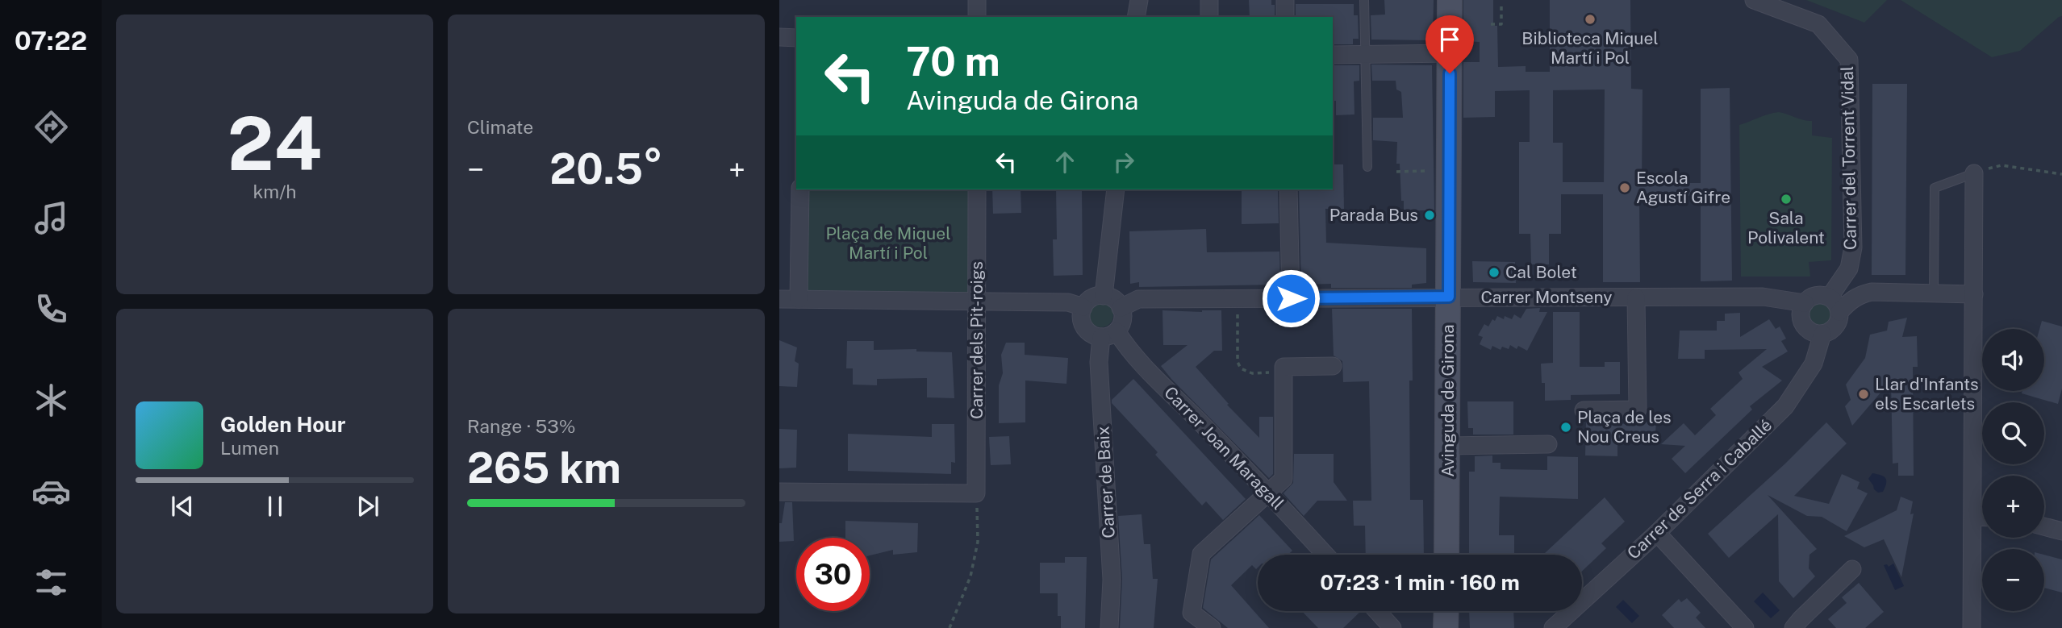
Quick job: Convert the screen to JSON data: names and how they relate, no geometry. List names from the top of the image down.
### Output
{
  "streets": {
    "main road": ["Avinguda de Girona"],
    "street": [
      "Carrer del Torrent Vidal",
      "Carrer Montseny",
      "Carrer dels Pit-roigs",
      "Carrer Joan Maragall",
      "Carrer de Baix",
      "Carrer de Serra i Caballé"
    ]
  },
  "crossings": [
    ["Carrer del Torrent Vidal", "Carrer Montseny"],
    ["Carrer del Torrent Vidal", "Carrer de Serra i Caballé"],
    ["Carrer Montseny", "Avinguda de Girona"],
    ["Carrer Montseny", "Carrer Joan Maragall"],
    ["Carrer Montseny", "Carrer de Baix"],
    ["Carrer Montseny", "Carrer de Serra i Caballé"],
    ["Carrer Joan Maragall", "Carrer de Baix"]
  ],
  "parks": ["Plaça de Miquel Martí i Pol"],
  "places": [
    "Biblioteca Miquel Martí i Pol",
    "Escola Agustí Gifre",
    "Sala Polivalent",
    "Parada Bus",
    "Cal Bolet",
    "Llar d'Infants els Escarlets",
    "Plaça de les Nou Creus"
  ],
  "page": {
    "tabs": "07:22",
    "tile": [
      ["24", "km/h"],
      "Climate",
      ["Range · 53%", "265 km"]
    ],
    "turn": ["70 m", "Avinguda de Girona"],
    "heat": ["−", "20.5°", "+"],
    "map_buttons": ["+", "−"],
    "song": ["Golden Hour", "Lumen"],
    "limit": "30",
    "trip": "07:23 · 1 min · 160 m"
  }
}
